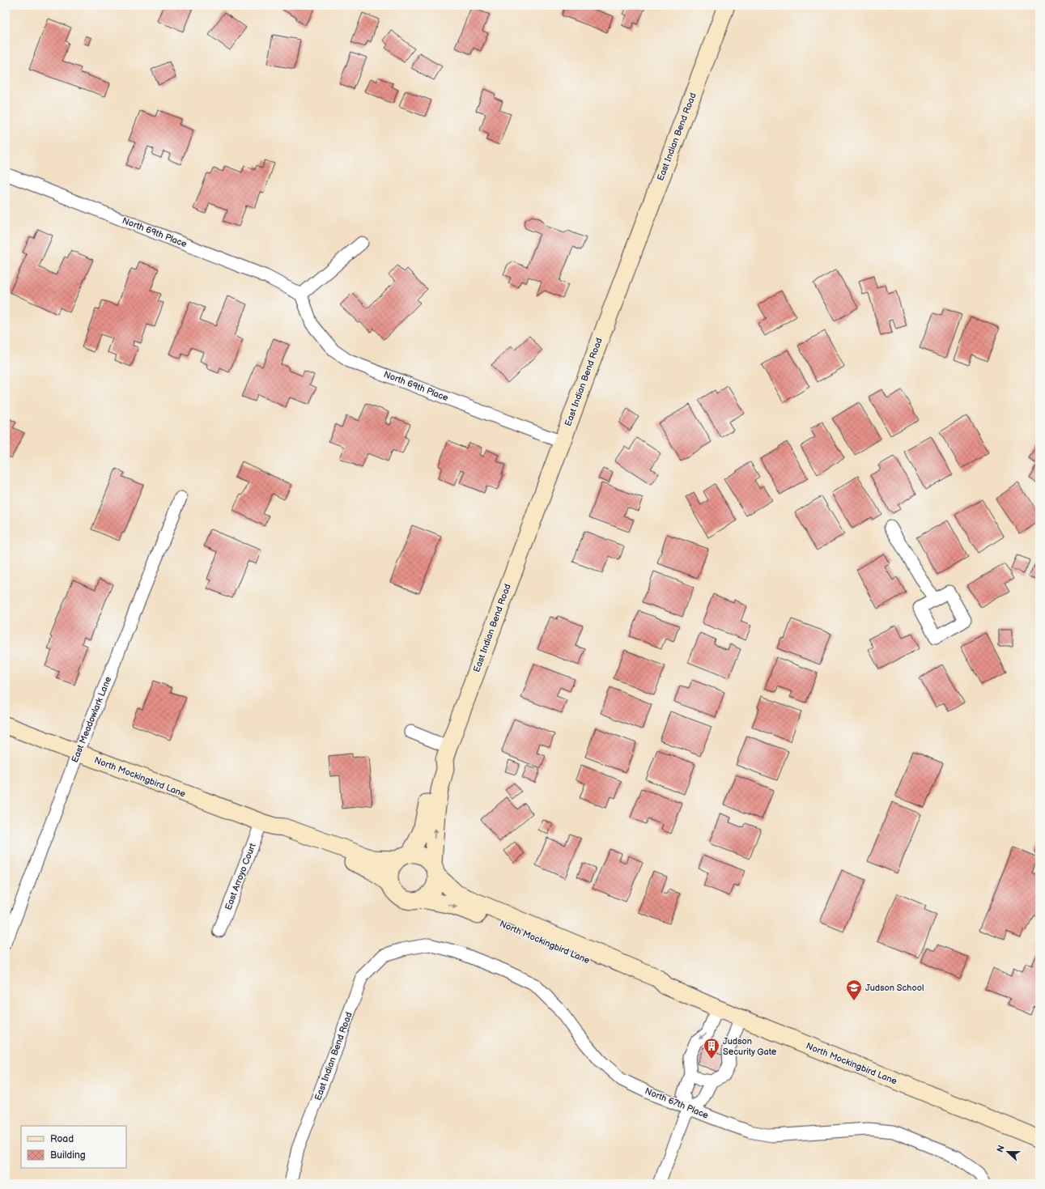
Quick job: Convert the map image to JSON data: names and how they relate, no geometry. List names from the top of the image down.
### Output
{
  "streets": {
    "street": [
      "East Indian Bend Road",
      "North 69th Place",
      "East Meadowlark Lane",
      "North Mockingbird Lane",
      "East Arroyo Court",
      "North 67th Place"
    ]
  },
  "crossings": [
    ["East Indian Bend Road", "North 69th Place"],
    ["East Indian Bend Road", "North Mockingbird Lane"],
    ["East Indian Bend Road", "North 67th Place"],
    ["East Meadowlark Lane", "North Mockingbird Lane"],
    ["North Mockingbird Lane", "East Arroyo Court"]
  ],
  "places": {
    "school or university": ["Judson School"],
    "building": ["Judson Security Gate"]
  },
  "legend": ["Road", "Building"],
  "north": "left"
}
